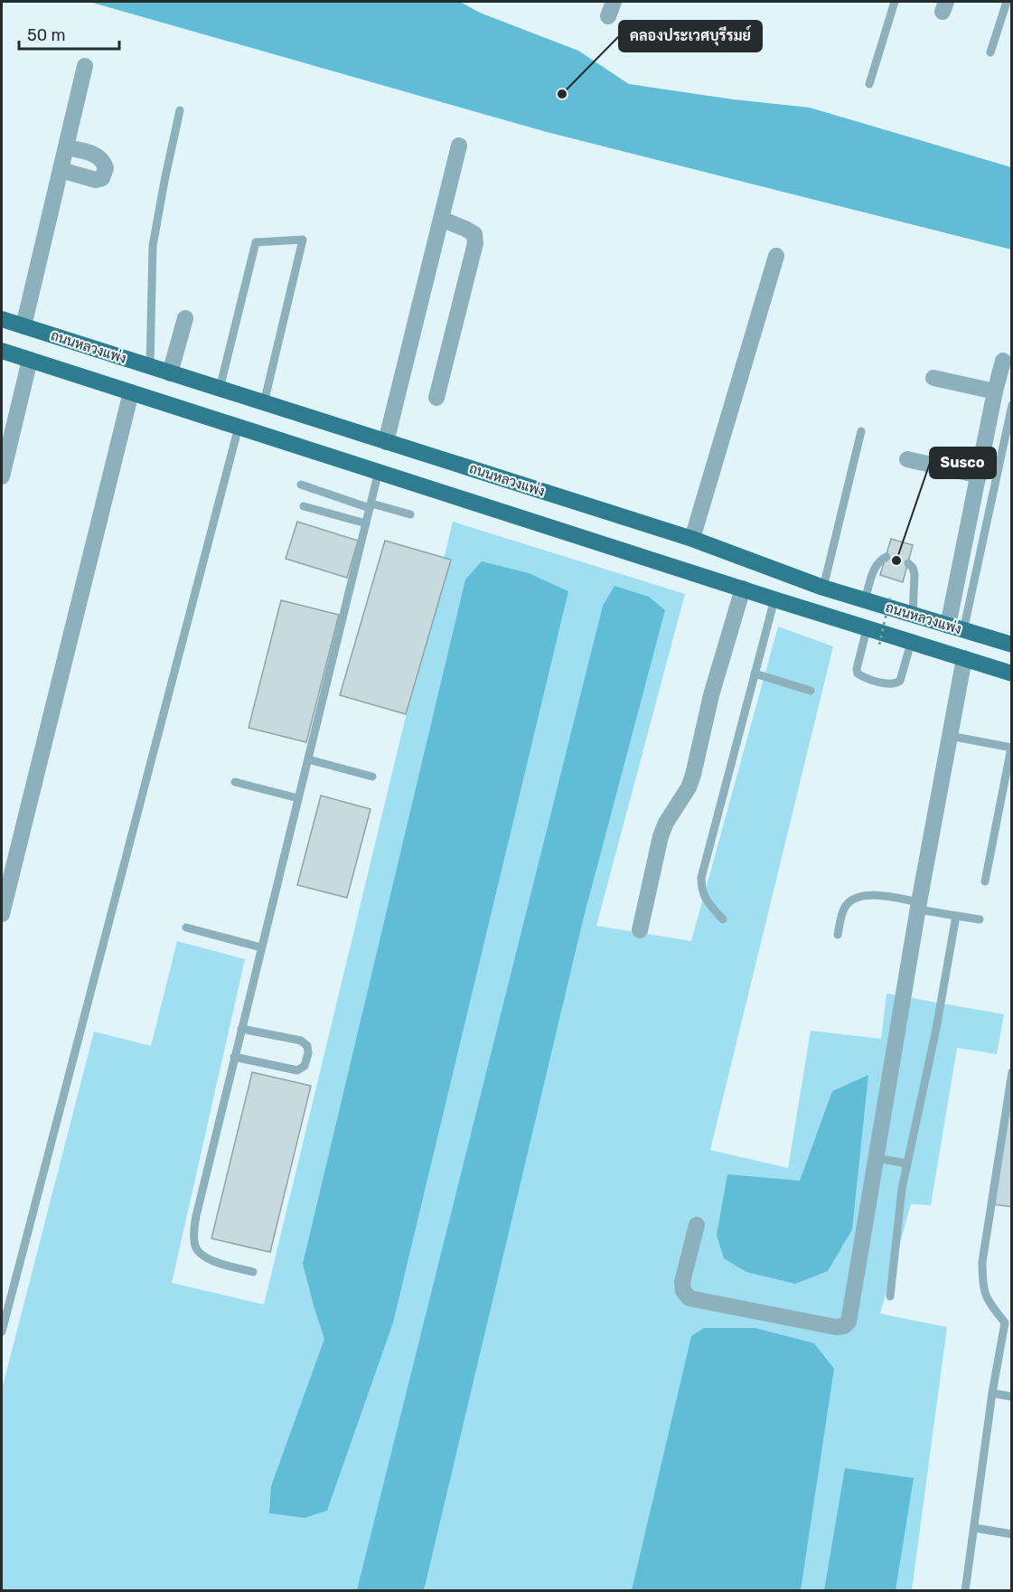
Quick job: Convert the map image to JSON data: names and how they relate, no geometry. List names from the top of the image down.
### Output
{
  "streets": {
    "main road": ["ถนนหลวงแพ่ง"]
  },
  "places": ["คลองประเวศบุรีรมย์", "Susco"],
  "scale_bar": "50 m"
}
